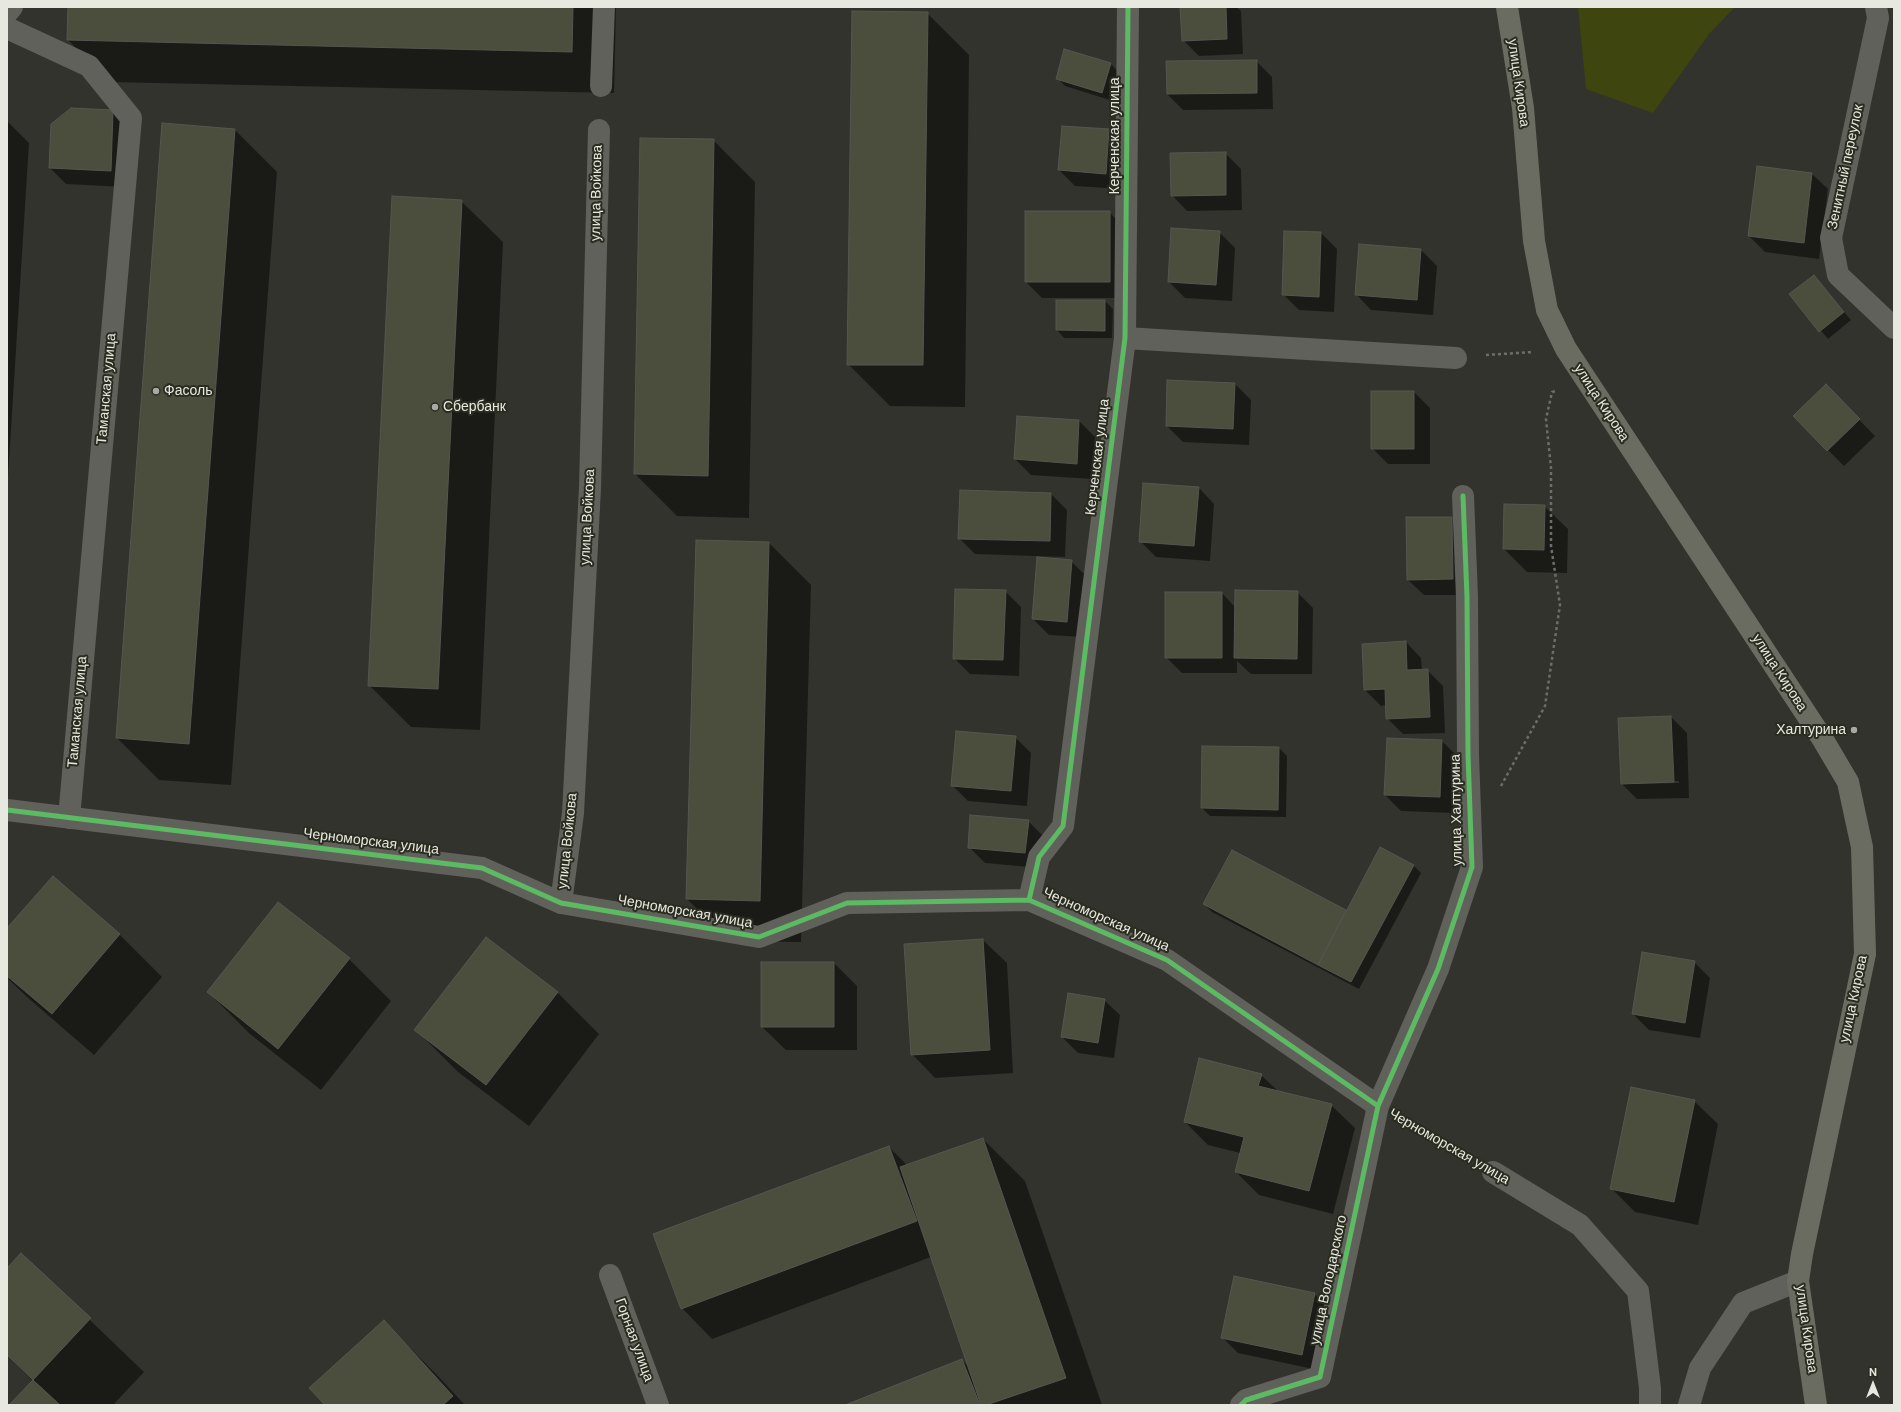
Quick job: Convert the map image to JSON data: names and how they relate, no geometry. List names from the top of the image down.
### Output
{
  "streets": {
    "main road": ["улица Кирова"],
    "street": [
      "Керченская улица",
      "Зенитный переулок",
      "улица Войкова",
      "Таманская улица",
      "улица Халтурина",
      "Черноморская улица",
      "улица Володарского",
      "Горная улица"
    ]
  },
  "crossings": [
    ["Керченская улица", "Черноморская улица"],
    ["улица Войкова", "Черноморская улица"],
    ["Таманская улица", "Черноморская улица"],
    ["улица Халтурина", "Черноморская улица"],
    ["улица Халтурина", "улица Володарского"],
    ["Черноморская улица", "улица Володарского"]
  ],
  "places": ["Фасоль", "Сбербанк", "Халтурина"],
  "north": "top"
}
